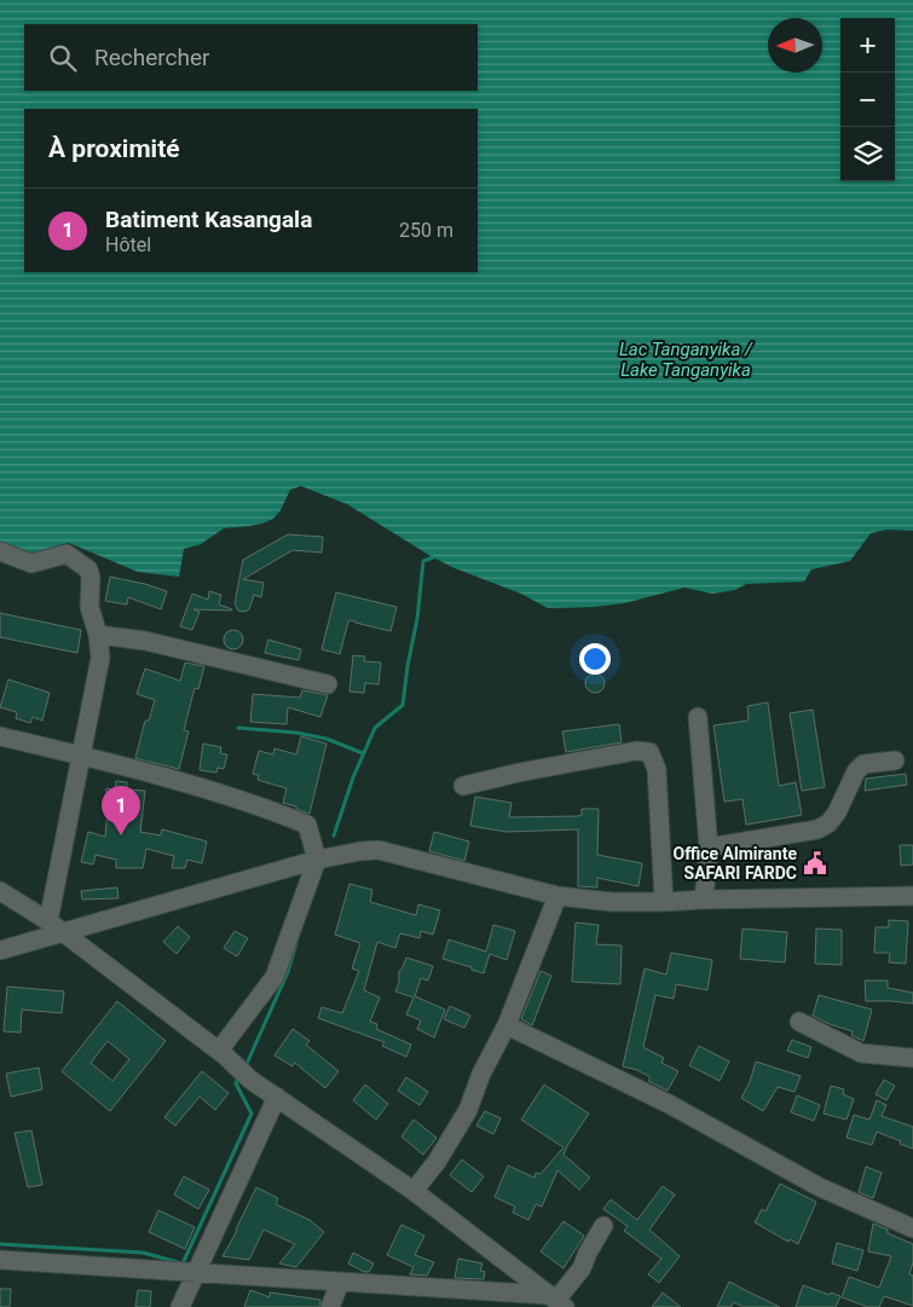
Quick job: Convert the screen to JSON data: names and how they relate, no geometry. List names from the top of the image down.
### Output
{
  "water": ["Lac Tanganyika / Lake Tanganyika"],
  "places": {
    "public building": ["Office Almirante SAFARI FARDC"]
  },
  "north": "left",
  "page": {
    "map_buttons": ["+", "−"],
    "search": "Rechercher",
    "heading": "À proximité",
    "list": [
      {
        "mark": "1",
        "name": "Batiment Kasangala",
        "note": "Hôtel",
        "value": "250 m"
      }
    ],
    "pins": "1"
  }
}
